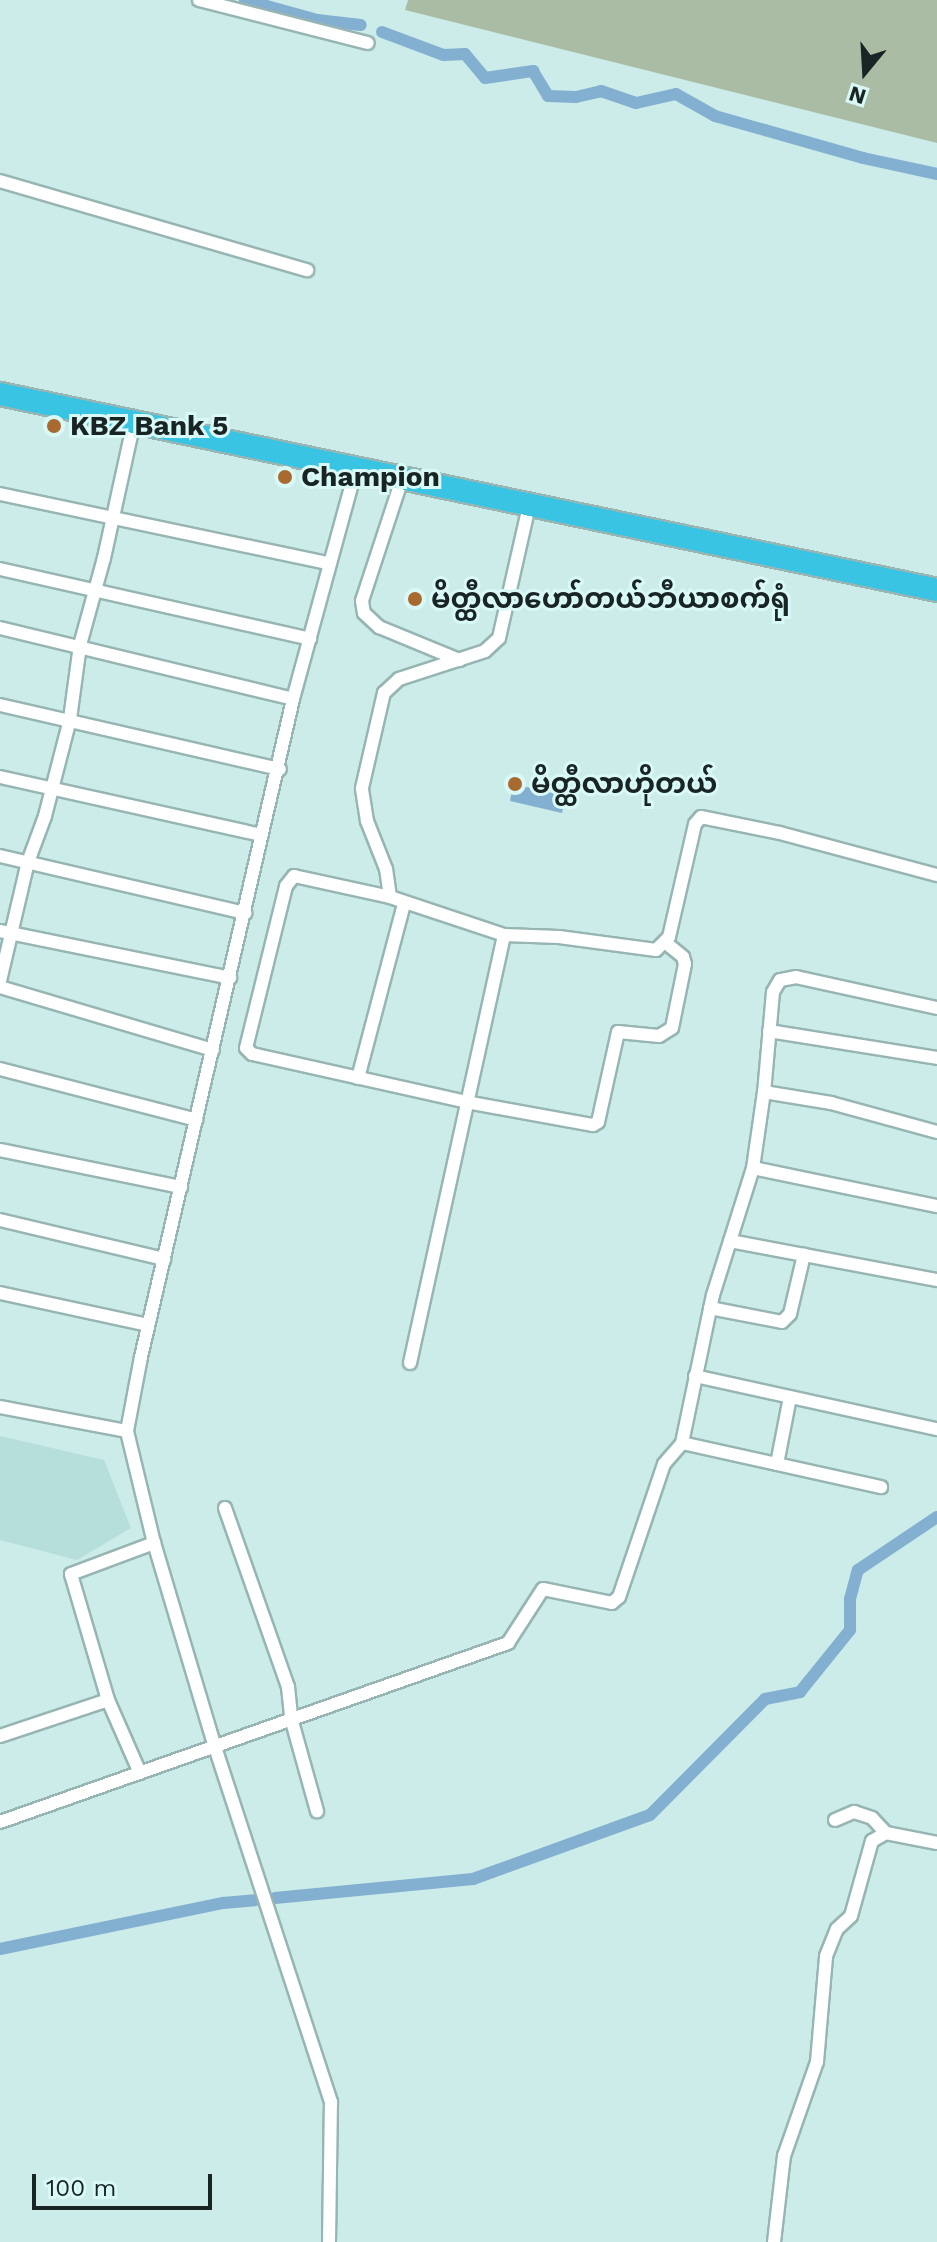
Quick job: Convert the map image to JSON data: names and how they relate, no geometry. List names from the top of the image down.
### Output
{
  "places": [
    "KBZ Bank 5",
    "Champion",
    "မိတ္ထီလာဟော်တယ်ဘီယာစက်ရုံ",
    "မိတ္ထီလာဟိုတယ်"
  ],
  "scale_bar": "100 m",
  "north": "bottom"
}
